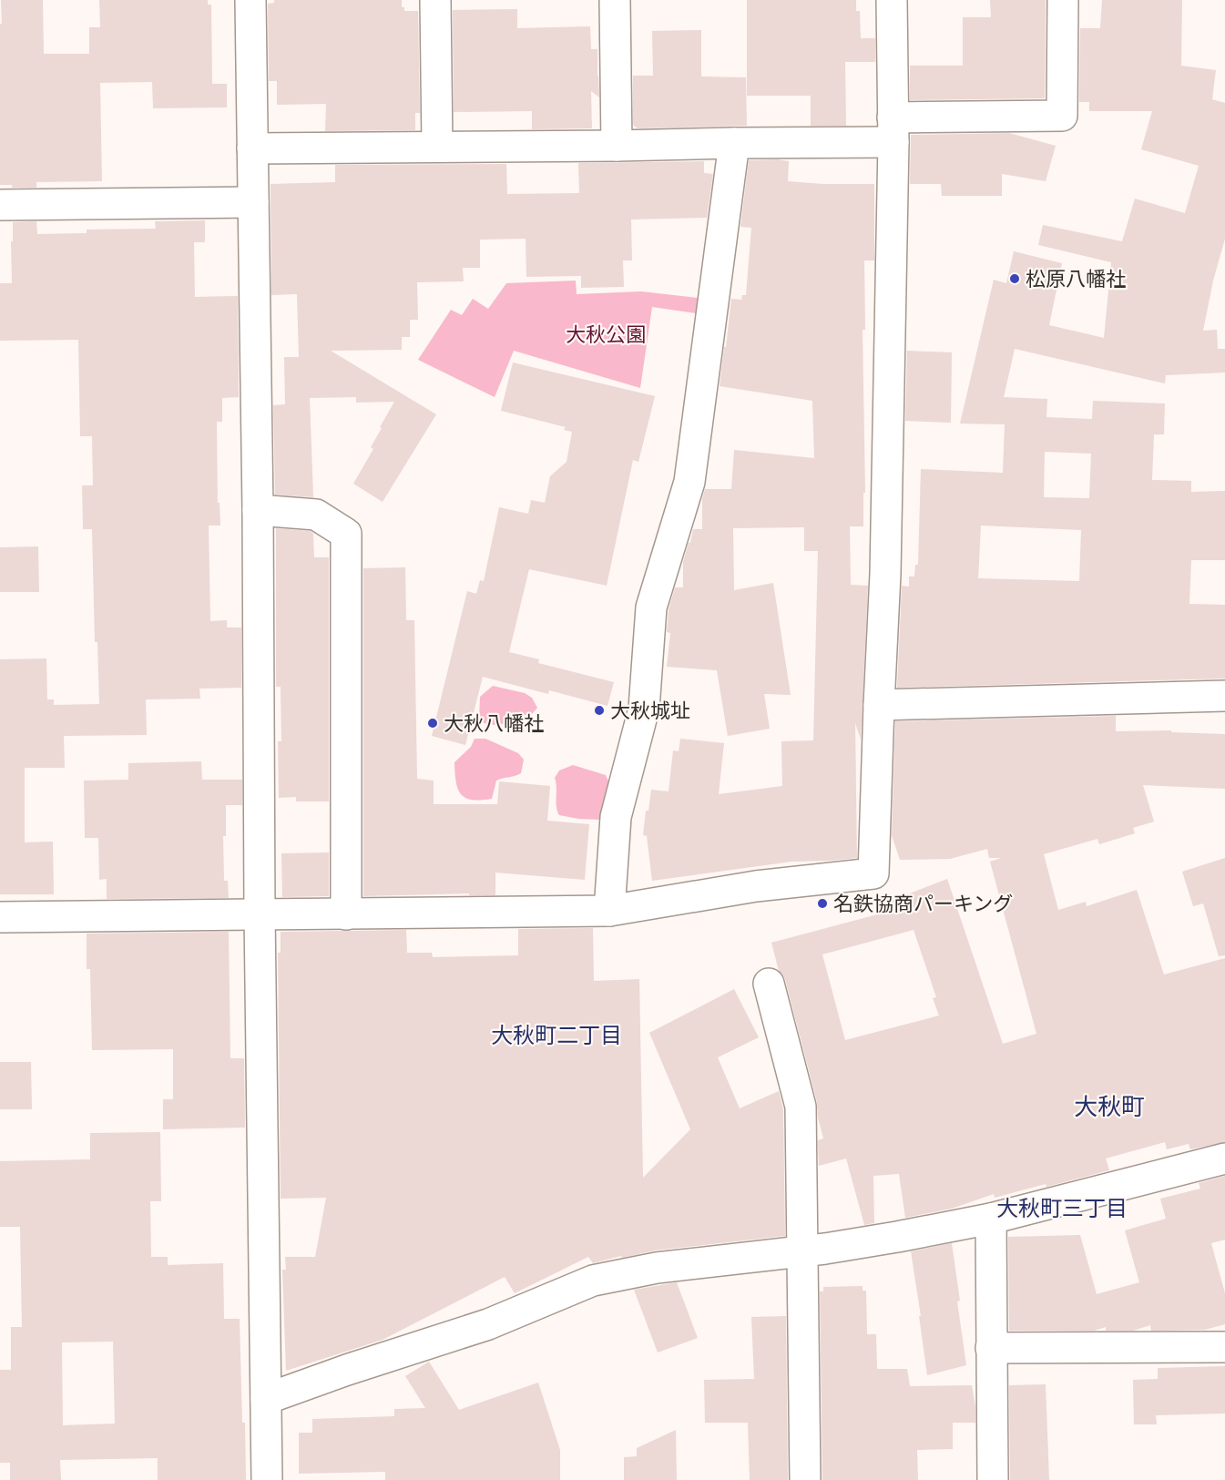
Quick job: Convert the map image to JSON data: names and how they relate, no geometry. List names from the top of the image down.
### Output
{
  "districts": ["大秋町二丁目", "大秋町", "大秋町三丁目"],
  "parks": ["大秋公園"],
  "places": [
    "松原八幡社",
    "大秋城址",
    "大秋八幡社",
    "名鉄協商パーキング"
  ]
}
